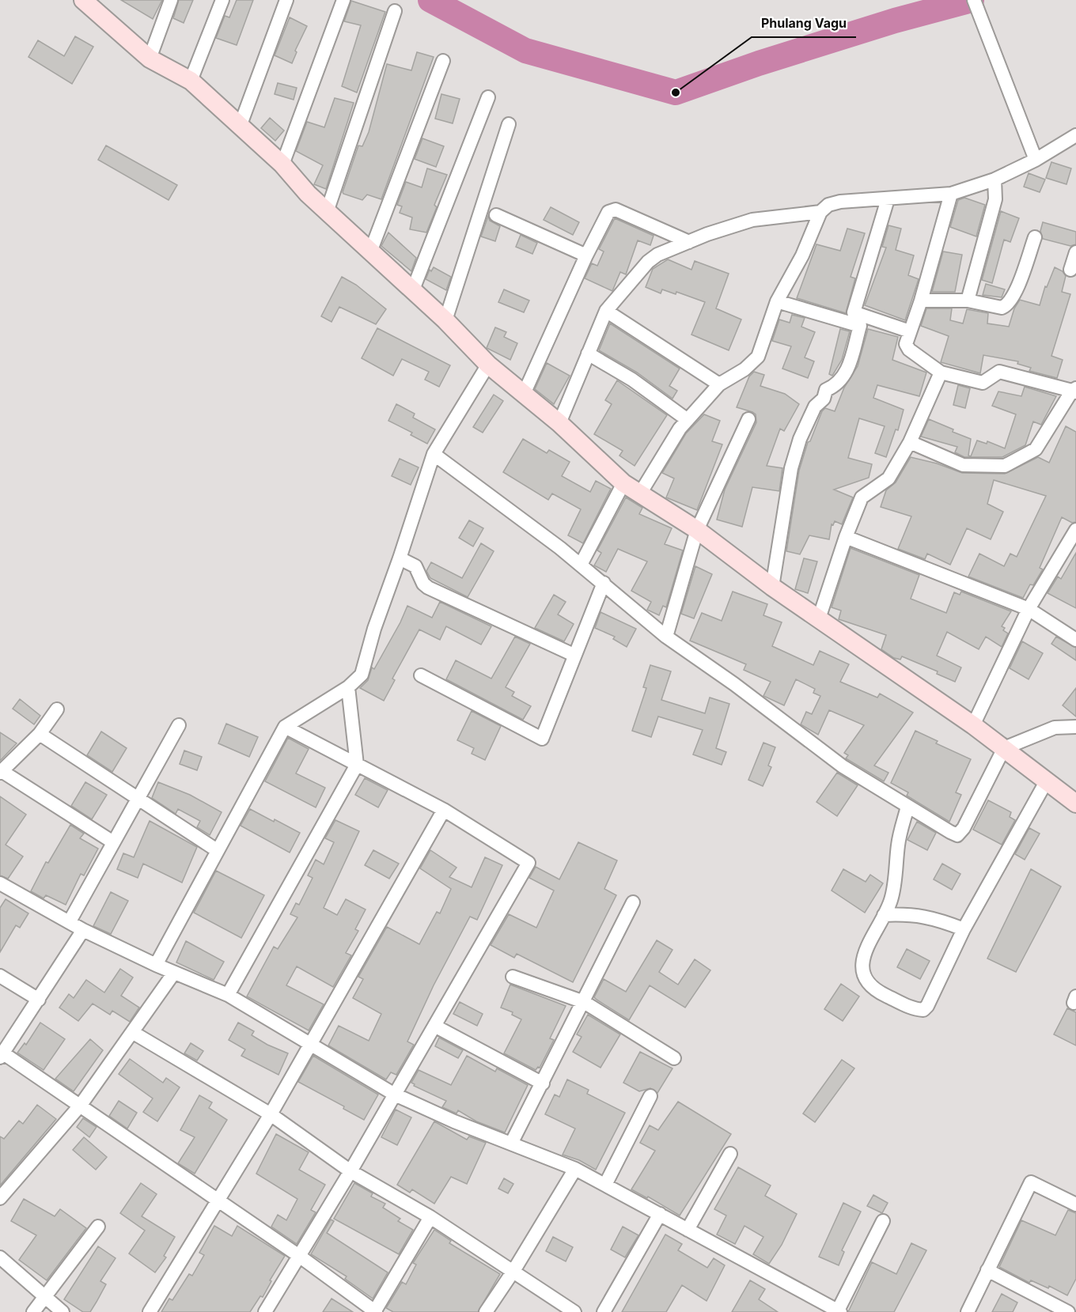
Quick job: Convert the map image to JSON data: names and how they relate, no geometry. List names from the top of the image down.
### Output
{
  "places": ["Phulang Vagu"]
}
